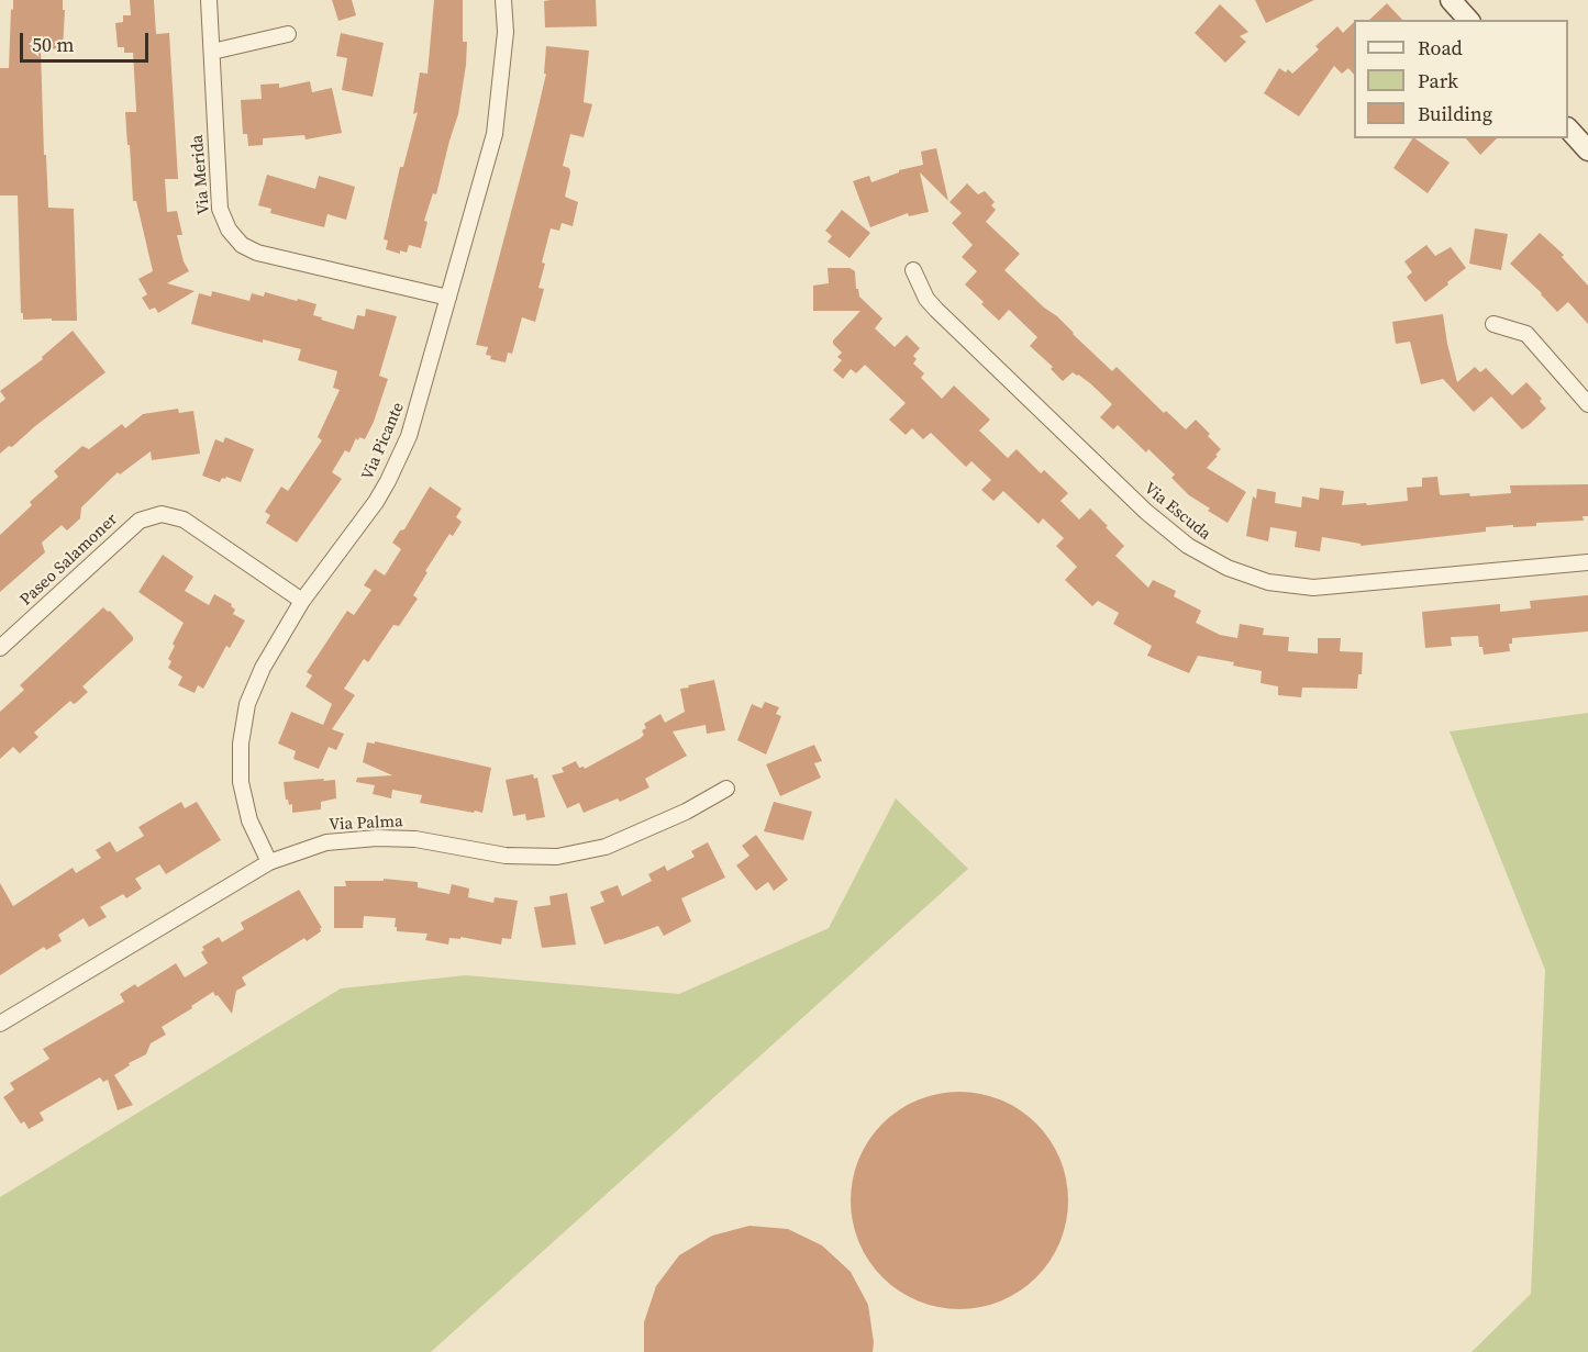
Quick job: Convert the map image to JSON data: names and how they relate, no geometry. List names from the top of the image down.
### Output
{
  "streets": {
    "street": [
      "Via Merida",
      "Via Picante",
      "Via Escuda",
      "Paseo Salamoner",
      "Via Palma"
    ]
  },
  "crossings": [
    ["Via Merida", "Via Picante"],
    ["Via Picante", "Paseo Salamoner"],
    ["Via Picante", "Via Palma"]
  ],
  "legend": ["Road", "Park", "Building"],
  "scale_bar": "50 m"
}
